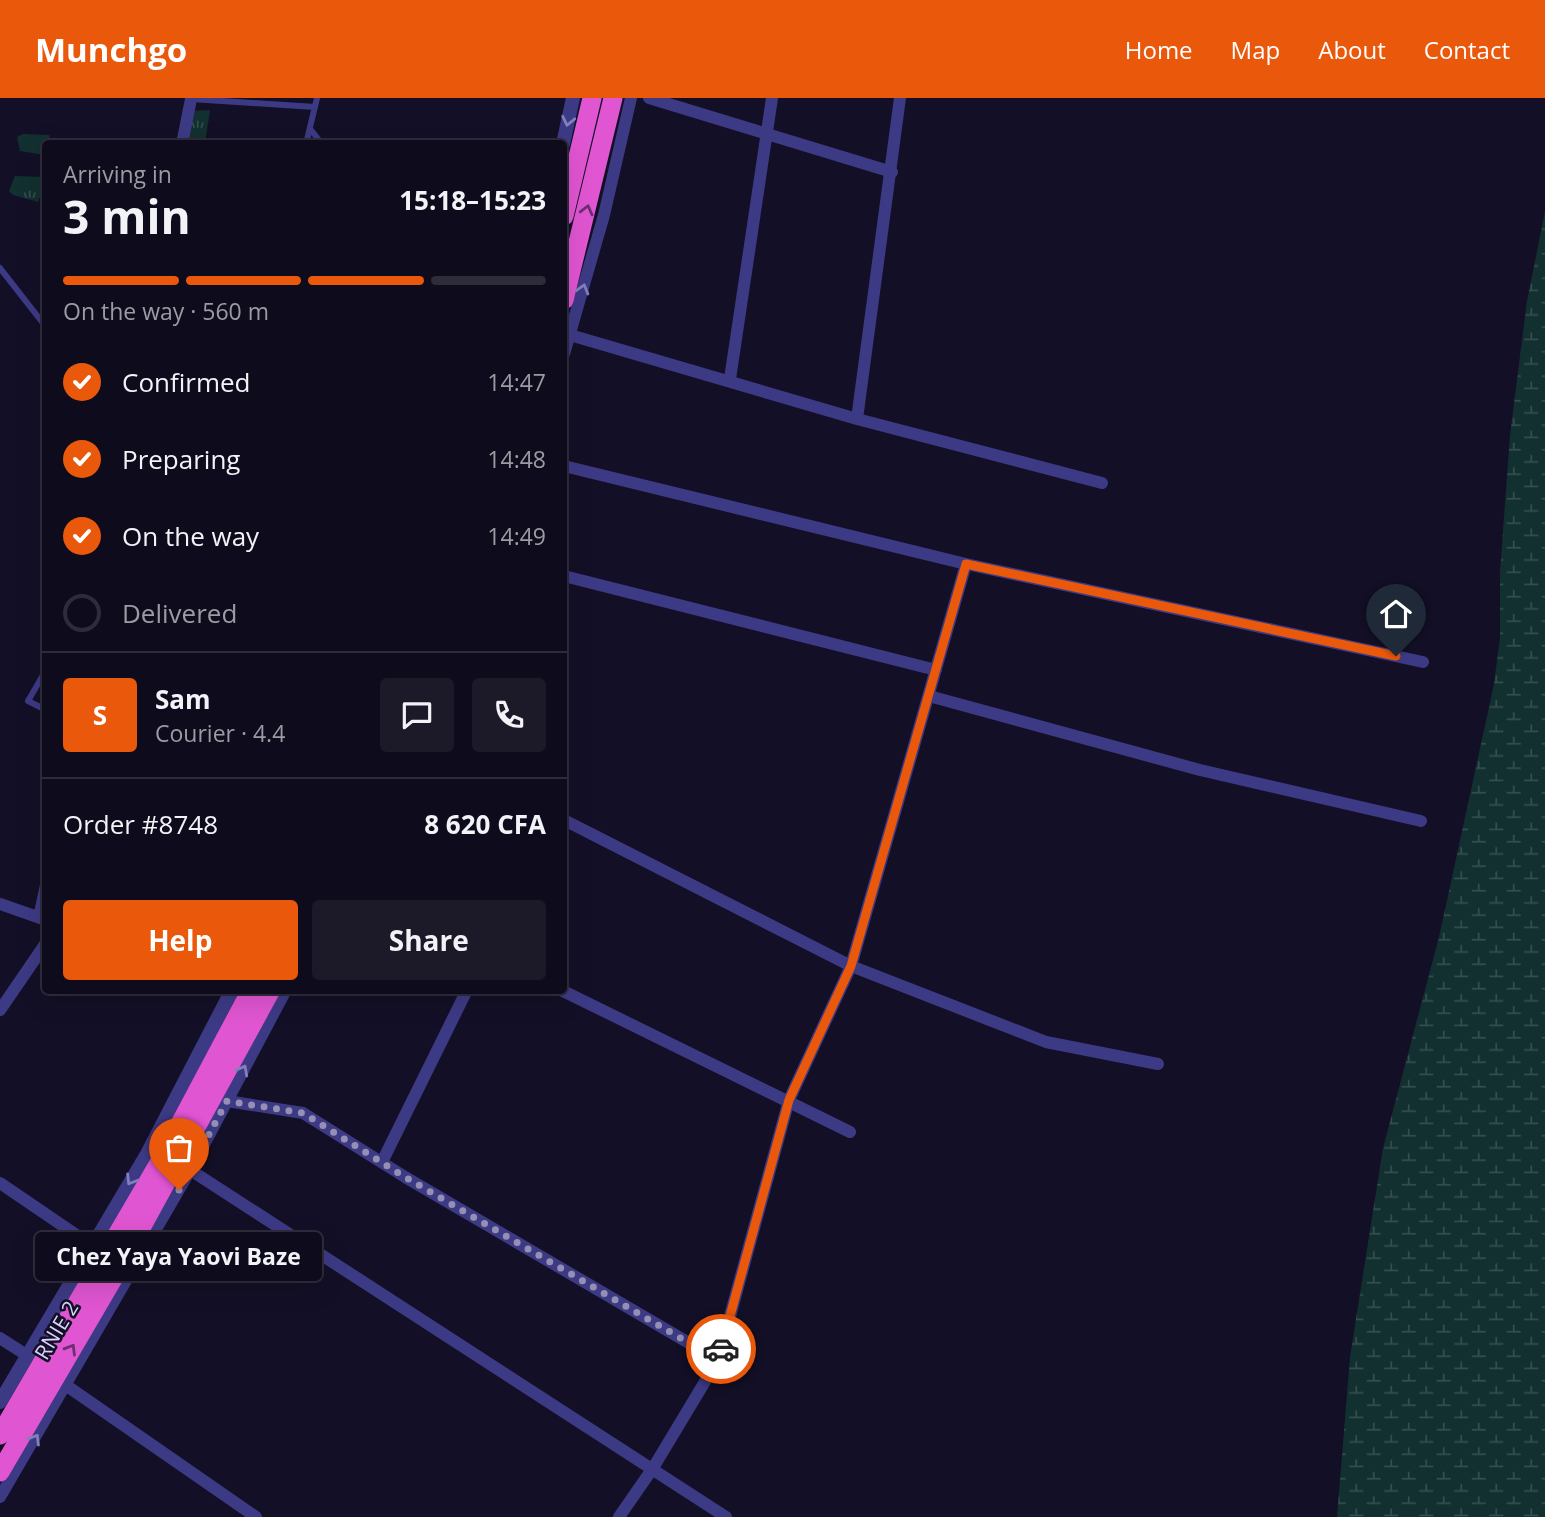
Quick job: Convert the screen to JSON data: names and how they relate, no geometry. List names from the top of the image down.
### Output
{
  "streets": {
    "highway": ["RNIE 2"]
  },
  "places": ["Chez Yaya Yaovi Baze"],
  "page": {
    "header": "Munchgo",
    "nav": [
      "Home",
      "Map",
      "About",
      "Contact"
    ],
    "heading": ["3 min", "Arriving in", "15:18–15:23"],
    "panel": [
      "Sam",
      "Courier · 4.4",
      "Order #8748",
      "8 620 CFA"
    ],
    "bar": "On the way · 560 m",
    "list": [
      ["Confirmed", "14:47"],
      ["Preparing", "14:48"],
      ["On the way", "14:49"],
      "Delivered"
    ],
    "round": "S",
    "buttons": ["Help", "Share"],
    "bubble": "Chez Yaya Yaovi Baze"
  }
}
